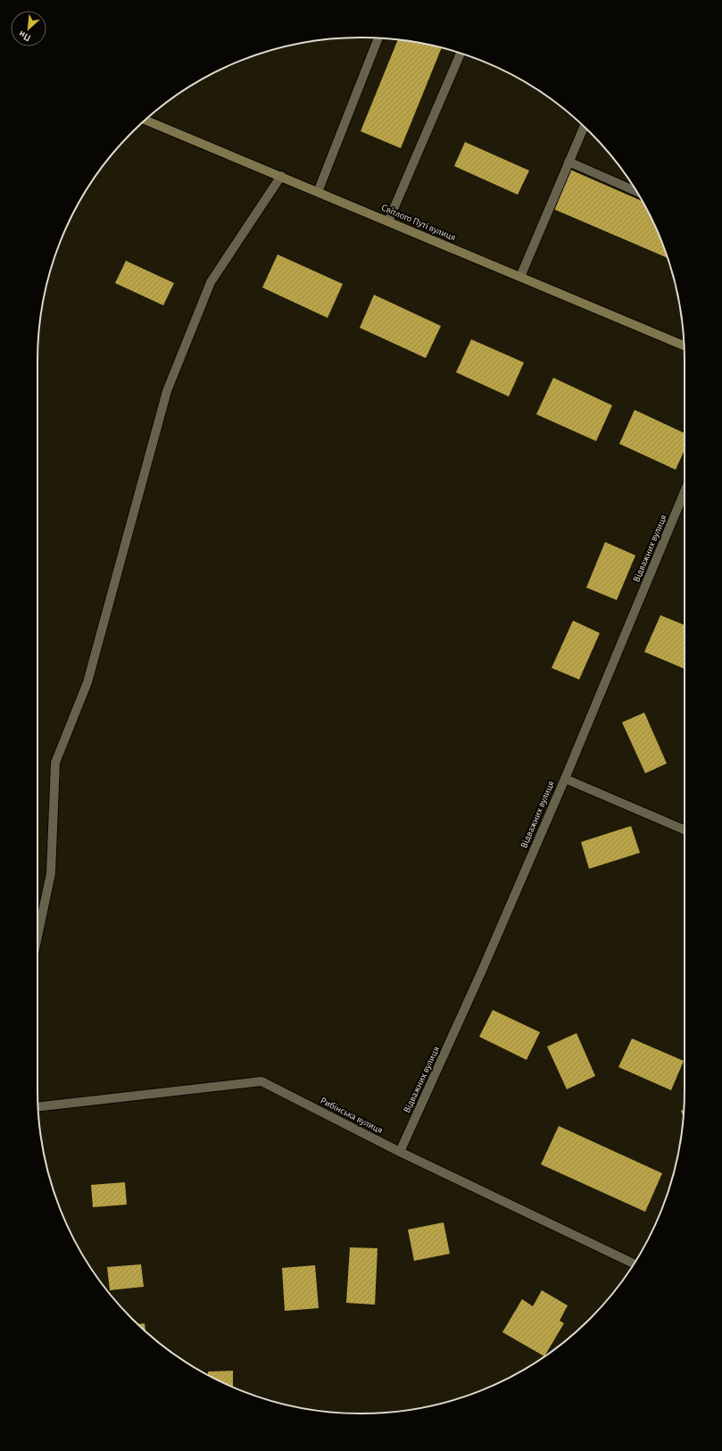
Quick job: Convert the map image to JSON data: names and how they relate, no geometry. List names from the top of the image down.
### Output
{
  "streets": {
    "main road": ["Світлого Путі вулиця"],
    "street": ["Відважних вулиця", "Рибінська вулиця"]
  },
  "crossings": [
    ["Відважних вулиця", "Рибінська вулиця"]
  ],
  "north": "bottom left"
}
